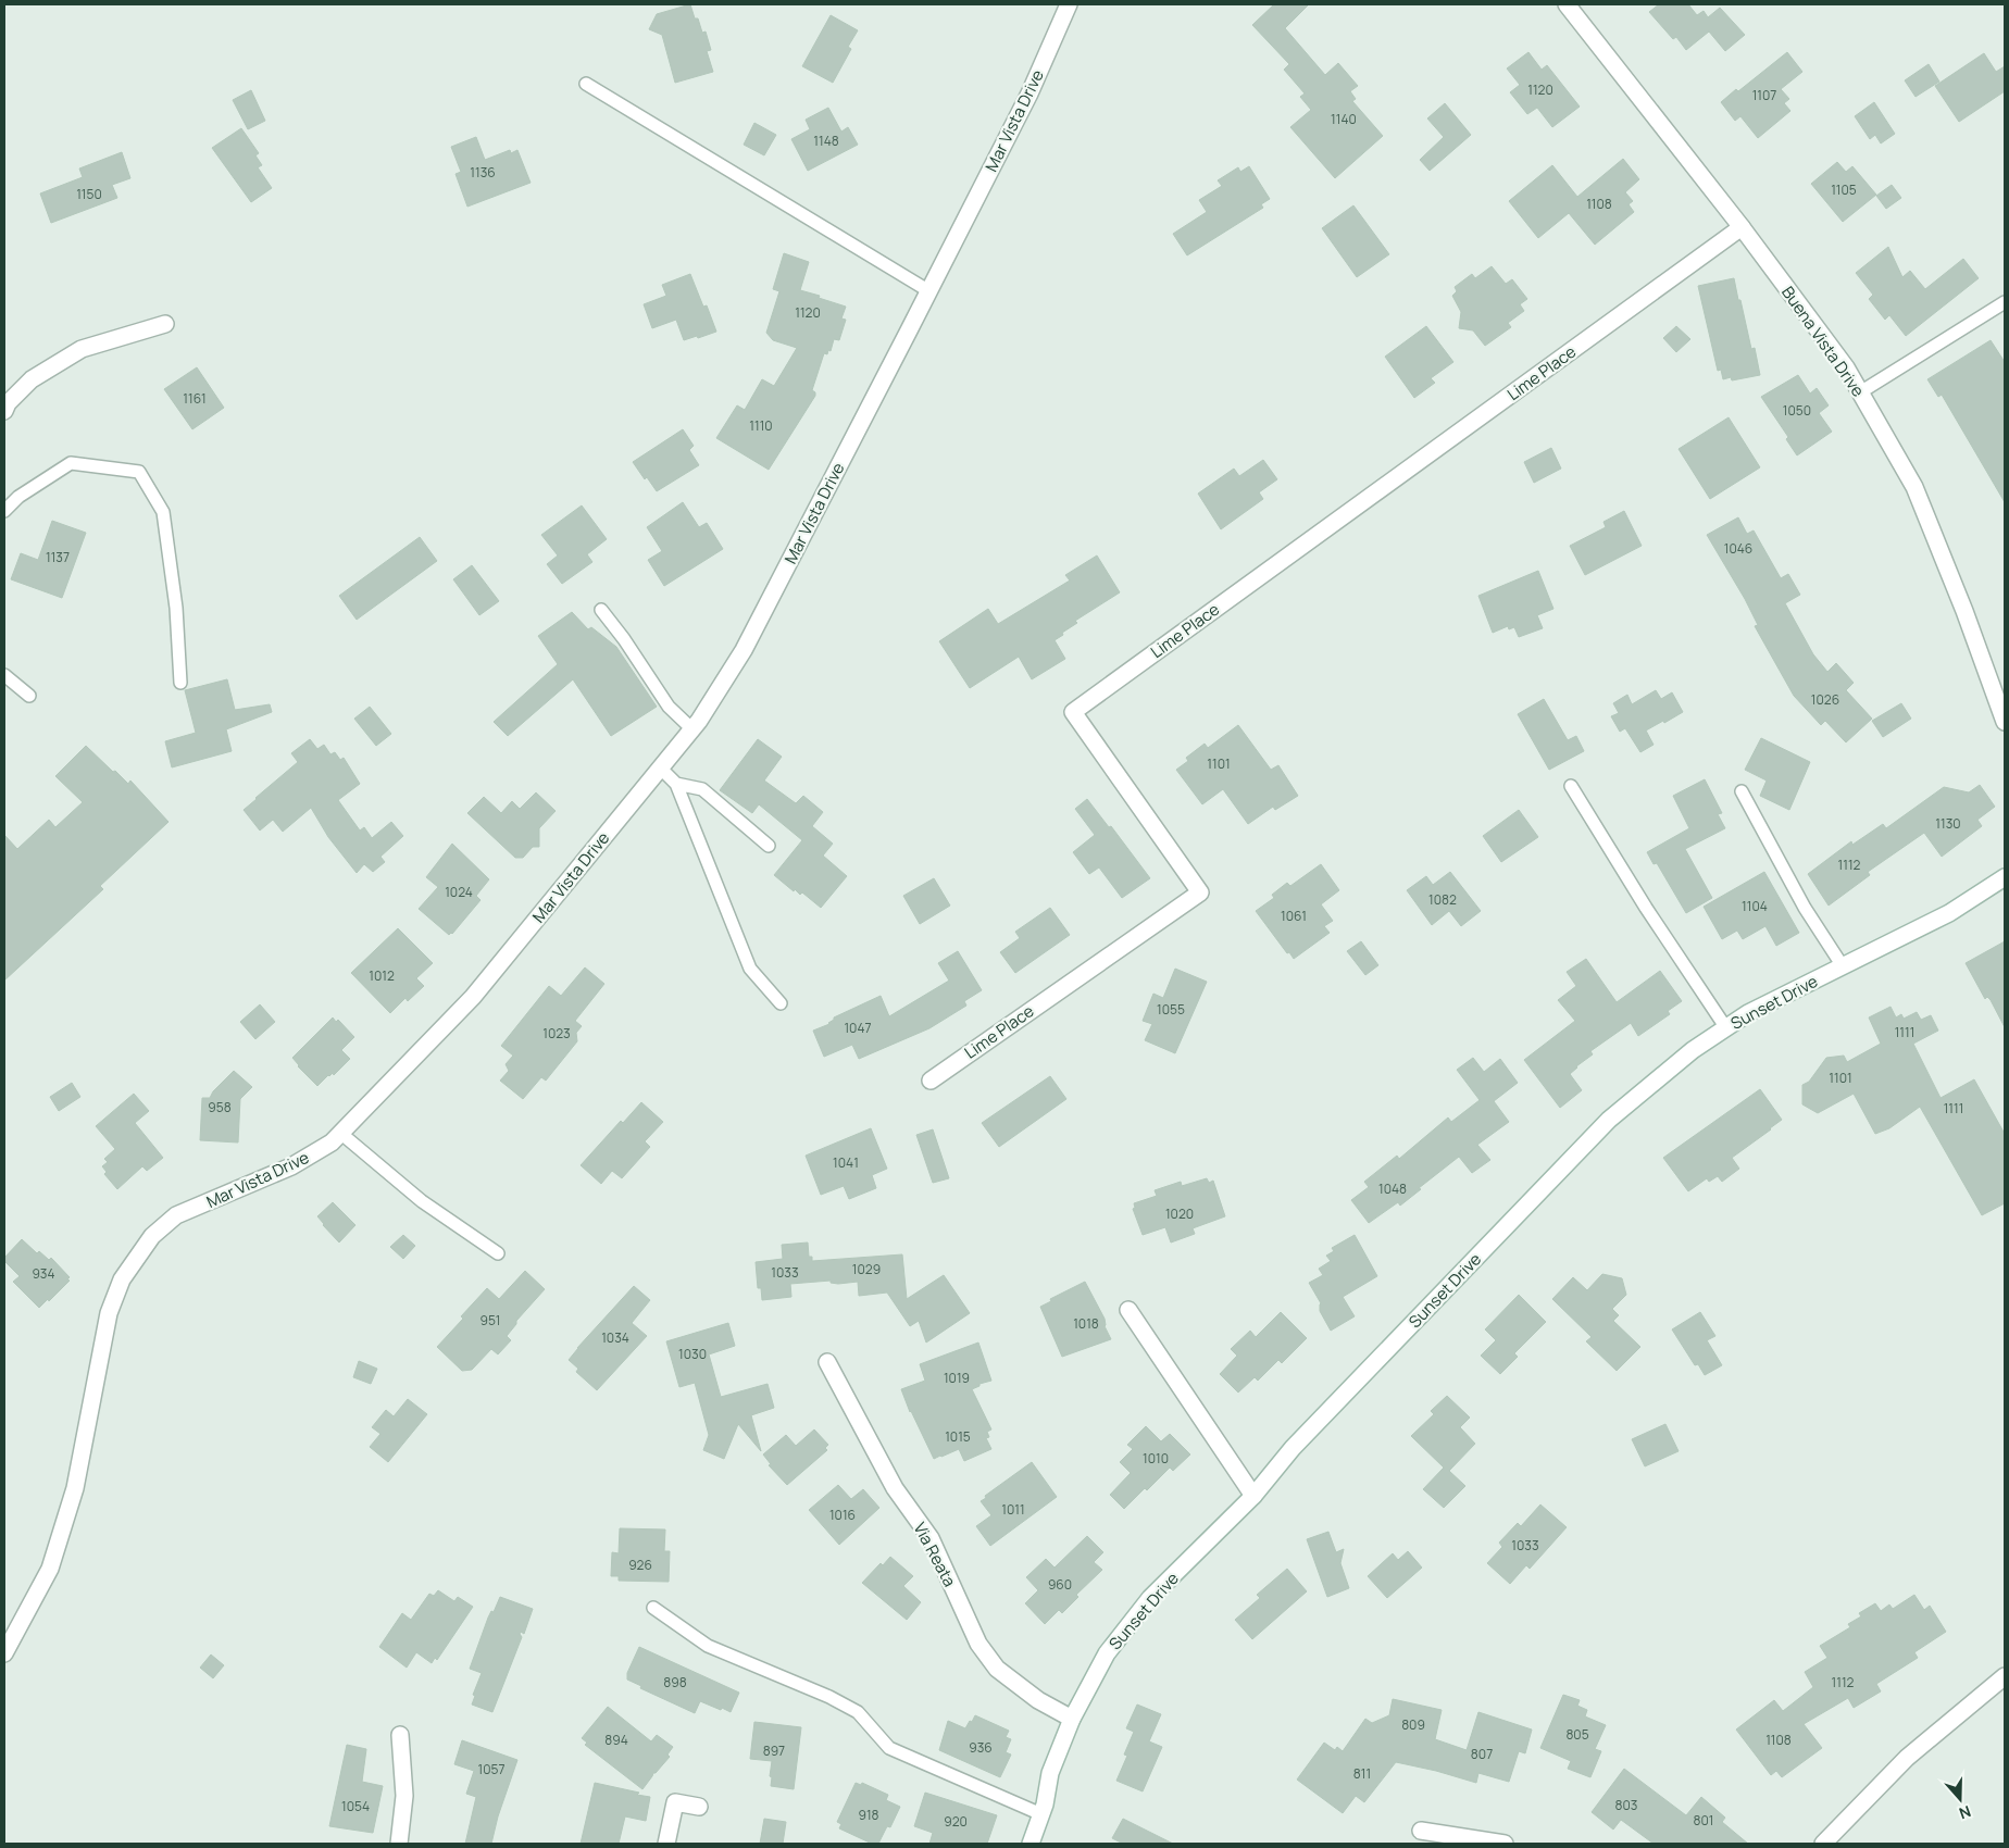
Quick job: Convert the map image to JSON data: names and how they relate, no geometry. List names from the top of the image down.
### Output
{
  "streets": {
    "street": [
      "Mar Vista Drive",
      "Buena Vista Drive",
      "Lime Place",
      "Sunset Drive",
      "Via Reata"
    ]
  },
  "crossings": [
    ["Buena Vista Drive", "Lime Place"],
    ["Sunset Drive", "Via Reata"]
  ],
  "house_numbers": [
    "1120",
    "1107",
    "1140",
    "1148",
    "1136",
    "1105",
    "1150",
    "1108",
    "1120",
    "1161",
    "1050",
    "1110",
    "1046",
    "1137",
    "1026",
    "1101",
    "1130",
    "1112",
    "1024",
    "1082",
    "1104",
    "1061",
    "1012",
    "1055",
    "1047",
    "1111",
    "1023",
    "1101",
    "958",
    "1111",
    "1041",
    "1048",
    "1020",
    "1029",
    "1033",
    "934",
    "951",
    "1018",
    "1034",
    "1030",
    "1019",
    "1015",
    "1010",
    "1011",
    "1016",
    "1033",
    "926",
    "960",
    "898",
    "1112",
    "809",
    "805",
    "894",
    "1108",
    "936",
    "897",
    "807",
    "1057",
    "811",
    "803",
    "1054",
    "918",
    "801",
    "920"
  ],
  "north": "bottom"
}
